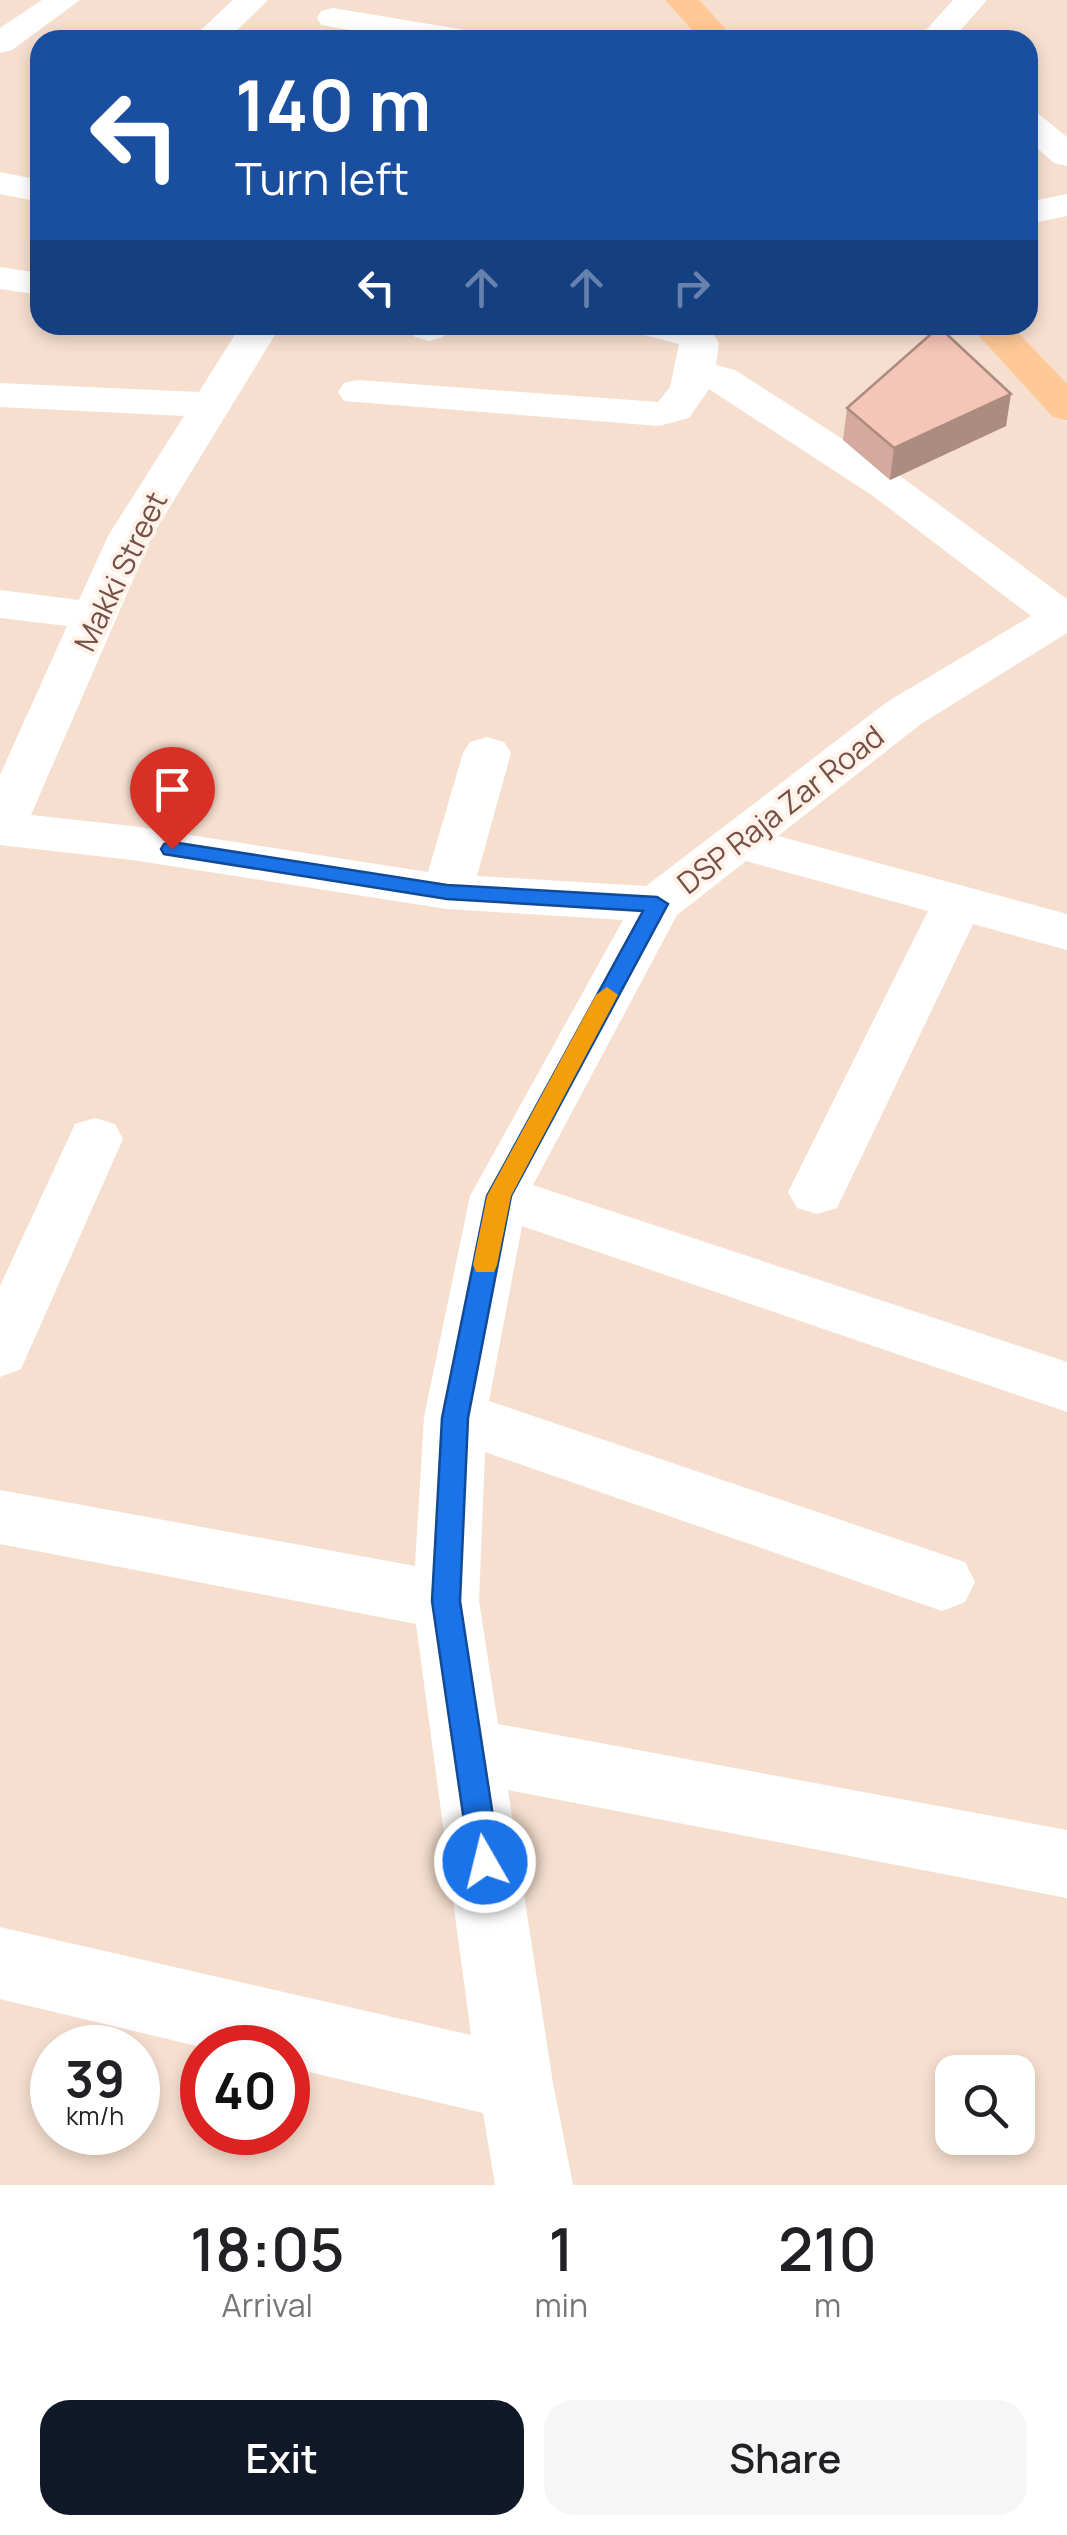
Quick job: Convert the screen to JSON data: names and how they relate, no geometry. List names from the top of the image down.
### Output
{
  "streets": {
    "street": ["Makki Street", "DSP Raja Zar Road"]
  },
  "page": {
    "turn": ["140 m", "Turn left"],
    "speed": "39 km/h",
    "limit": "40",
    "eta": [
      "18:05",
      "Arrival",
      "1",
      "min",
      "210",
      "m"
    ],
    "buttons": ["Exit", "Share"]
  }
}
